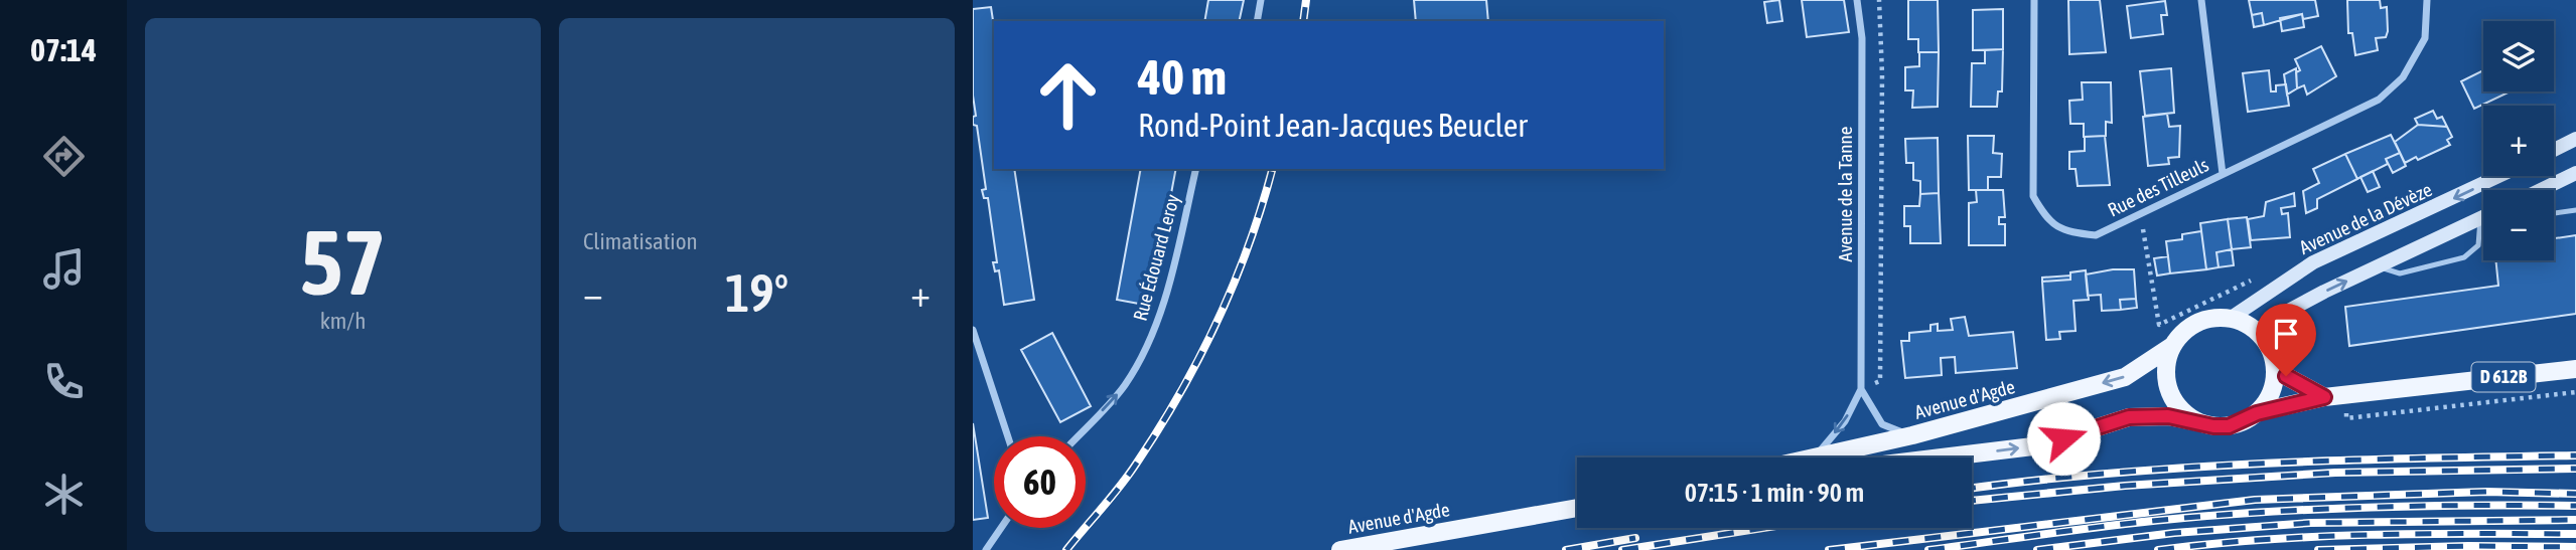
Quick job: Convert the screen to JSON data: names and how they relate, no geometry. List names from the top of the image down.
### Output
{
  "streets": {
    "main road": ["Avenue de la Dévèze", "D 612B", "Avenue d'Agde"],
    "street": ["Rue des Tilleuls", "Avenue de la Tanne", "Rue Édouard Leroy"]
  },
  "crossings": [
    ["Avenue de la Tanne", "Avenue d'Agde"],
    ["Avenue de la Dévèze", "D 612B"],
    ["Avenue de la Dévèze", "Avenue d'Agde"],
    ["D 612B", "Avenue d'Agde"]
  ],
  "one_way": ["Rue Édouard Leroy"],
  "page": {
    "tabs": "07:14",
    "tile": [
      ["57", "km/h"],
      "Climatisation"
    ],
    "map_buttons": ["+", "−"],
    "turn": ["40 m", "Rond-Point Jean-Jacques Beucler"],
    "heat": ["−", "19°", "+"],
    "limit": "60",
    "trip": "07:15 · 1 min · 90 m"
  }
}
